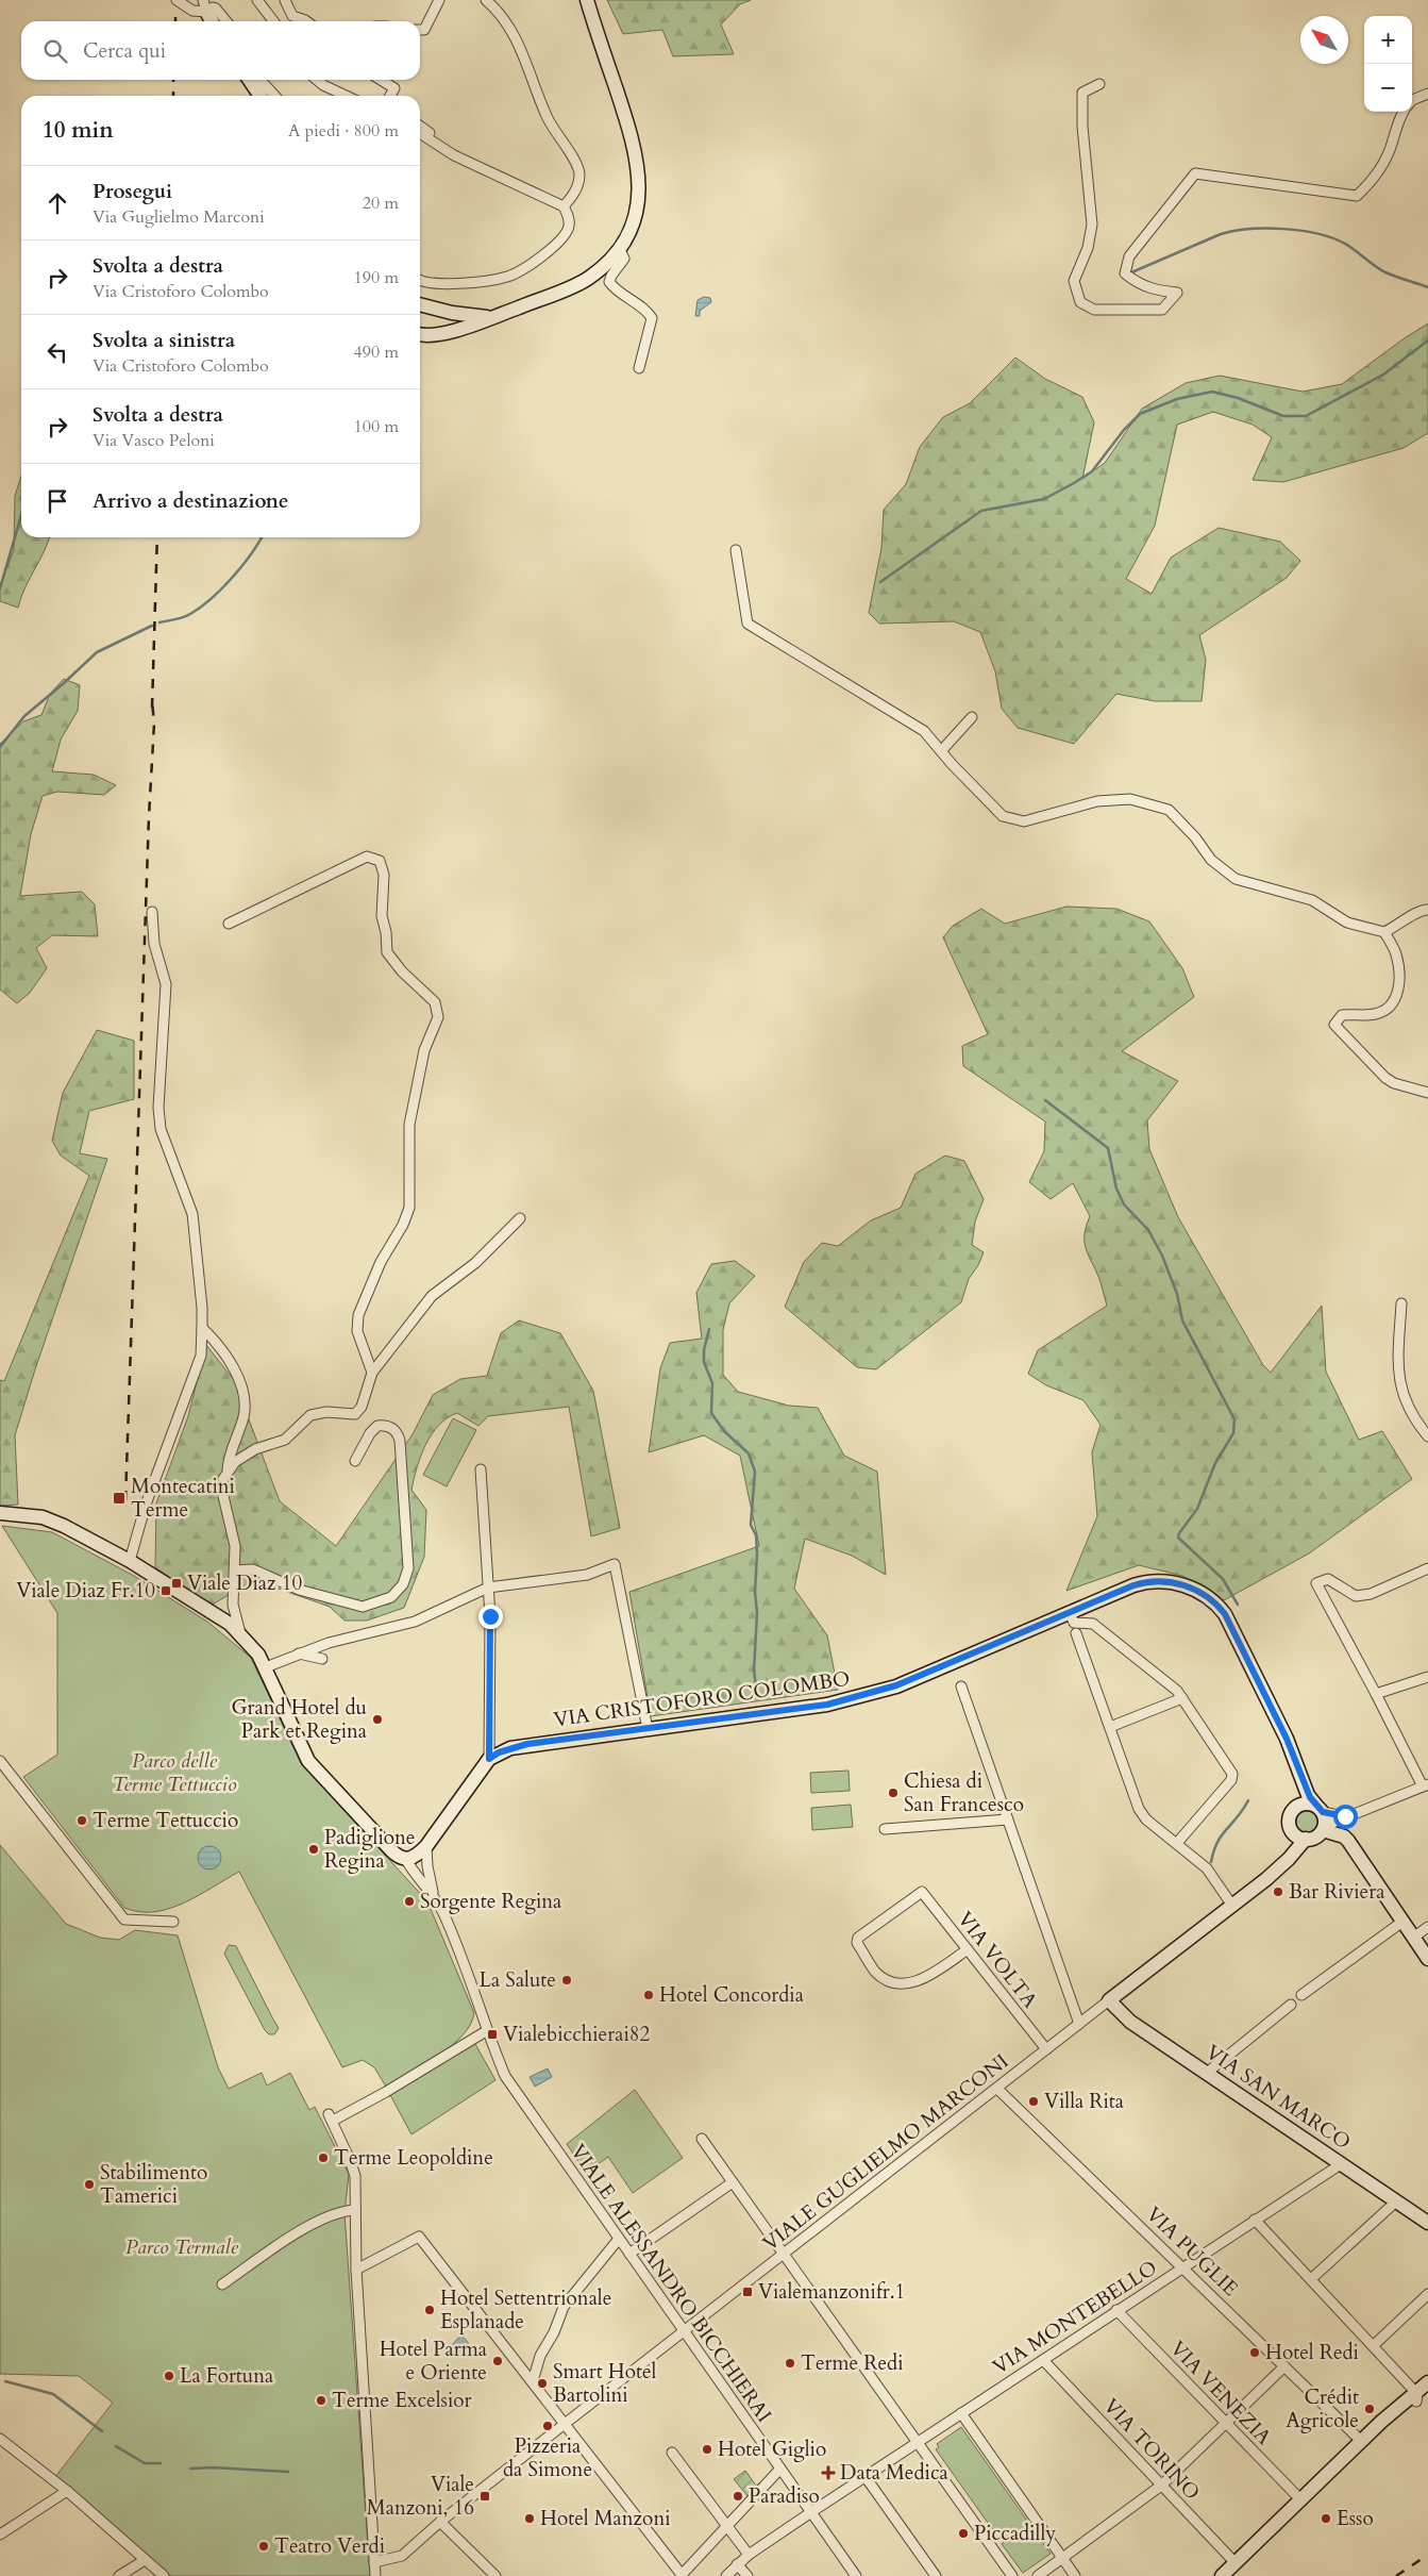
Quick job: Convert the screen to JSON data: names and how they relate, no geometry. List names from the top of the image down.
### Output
{
  "streets": {
    "main road": ["VIA CRISTOFORO COLOMBO", "VIA SAN MARCO"],
    "street": [
      "VIA VOLTA",
      "VIALE GUGLIELMO MARCONI",
      "VIA PUGLIE",
      "VIALE ALESSANDRO BICCHIERAI",
      "VIA MONTEBELLO",
      "VIA VENEZIA",
      "VIA TORINO"
    ]
  },
  "crossings": [
    ["VIA VOLTA", "VIALE GUGLIELMO MARCONI"],
    ["VIA SAN MARCO", "VIALE GUGLIELMO MARCONI"],
    ["VIA SAN MARCO", "VIA MONTEBELLO"],
    ["VIALE GUGLIELMO MARCONI", "VIA PUGLIE"],
    ["VIALE GUGLIELMO MARCONI", "VIALE ALESSANDRO BICCHIERAI"],
    ["VIA PUGLIE", "VIA MONTEBELLO"],
    ["VIALE ALESSANDRO BICCHIERAI", "VIA MONTEBELLO"],
    ["VIA MONTEBELLO", "VIA VENEZIA"],
    ["VIA MONTEBELLO", "VIA TORINO"]
  ],
  "parks": ["Parco delle Terme Tettuccio", "Parco Termale"],
  "places": {
    "transit": [
      "Montecatini Terme",
      "Viale Diaz 10",
      "Viale Diaz Fr.10",
      "Vialebicchierai82",
      "Vialemanzonifr.1",
      "Viale Manzoni, 16"
    ],
    "other": [
      "Grand Hotel du Park et Regina",
      "Chiesa di San Francesco",
      "Terme Tettuccio",
      "Padiglione Regina",
      "Bar Riviera",
      "Sorgente Regina",
      "La Salute",
      "Hotel Concordia",
      "Villa Rita",
      "Terme Leopoldine",
      "Stabilimento Tamerici",
      "Hotel Settentrionale Esplanade",
      "Hotel Redi",
      "Hotel Parma e Oriente",
      "Terme Redi",
      "La Fortuna",
      "Smart Hotel Bartolini",
      "Terme Excelsior",
      "Crédit Agricole",
      "Pizzeria da Simone",
      "Hotel Giglio",
      "Paradiso",
      "Hotel Manzoni",
      "Esso",
      "Piccadilly",
      "Teatro Verdi"
    ],
    "health": ["Data Medica"]
  },
  "north": "top left",
  "page": {
    "map_buttons": ["+", "−"],
    "search": "Cerca qui",
    "heading": ["10 min", "A piedi · 800 m"],
    "list": [
      ["Prosegui", "Via Guglielmo Marconi", "20 m"],
      ["Svolta a destra", "Via Cristoforo Colombo", "190 m"],
      ["Svolta a sinistra", "Via Cristoforo Colombo", "490 m"],
      ["Svolta a destra", "Via Vasco Peloni", "100 m"],
      "Arrivo a destinazione"
    ]
  }
}
